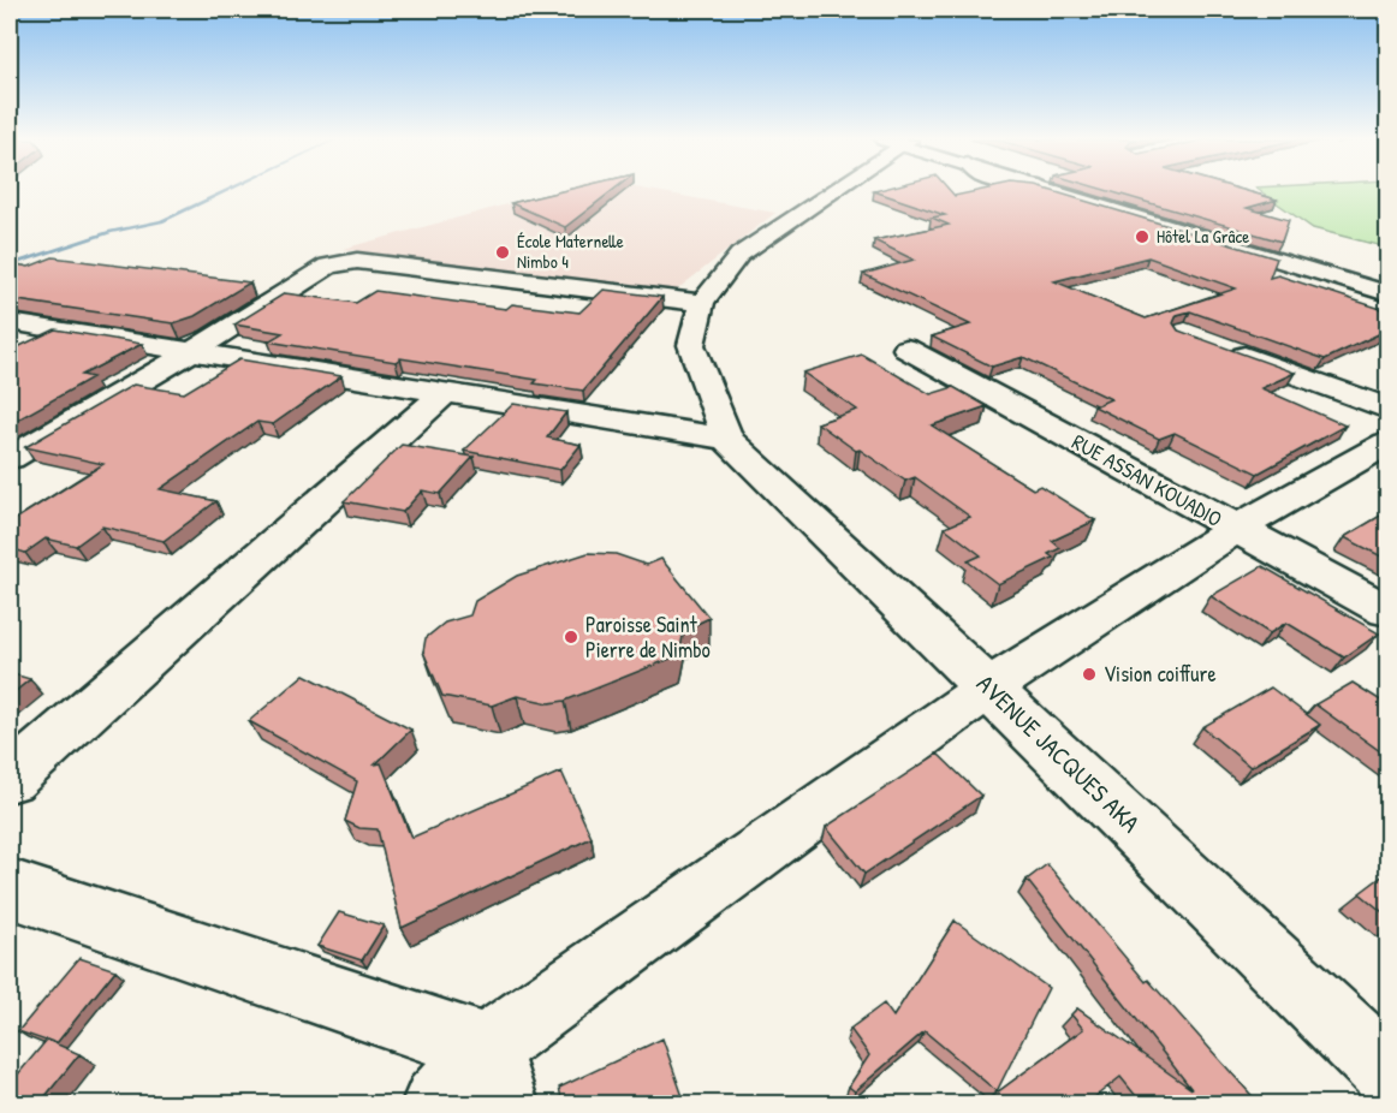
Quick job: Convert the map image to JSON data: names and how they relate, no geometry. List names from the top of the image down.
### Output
{
  "streets": {
    "main road": ["RUE ASSAN KOUADIO", "AVENUE JACQUES AKA"]
  },
  "places": [
    "Hôtel La Grâce",
    "École Maternelle Nimbo 4",
    "Paroisse Saint Pierre de Nimbo",
    "Vision coiffure"
  ]
}
